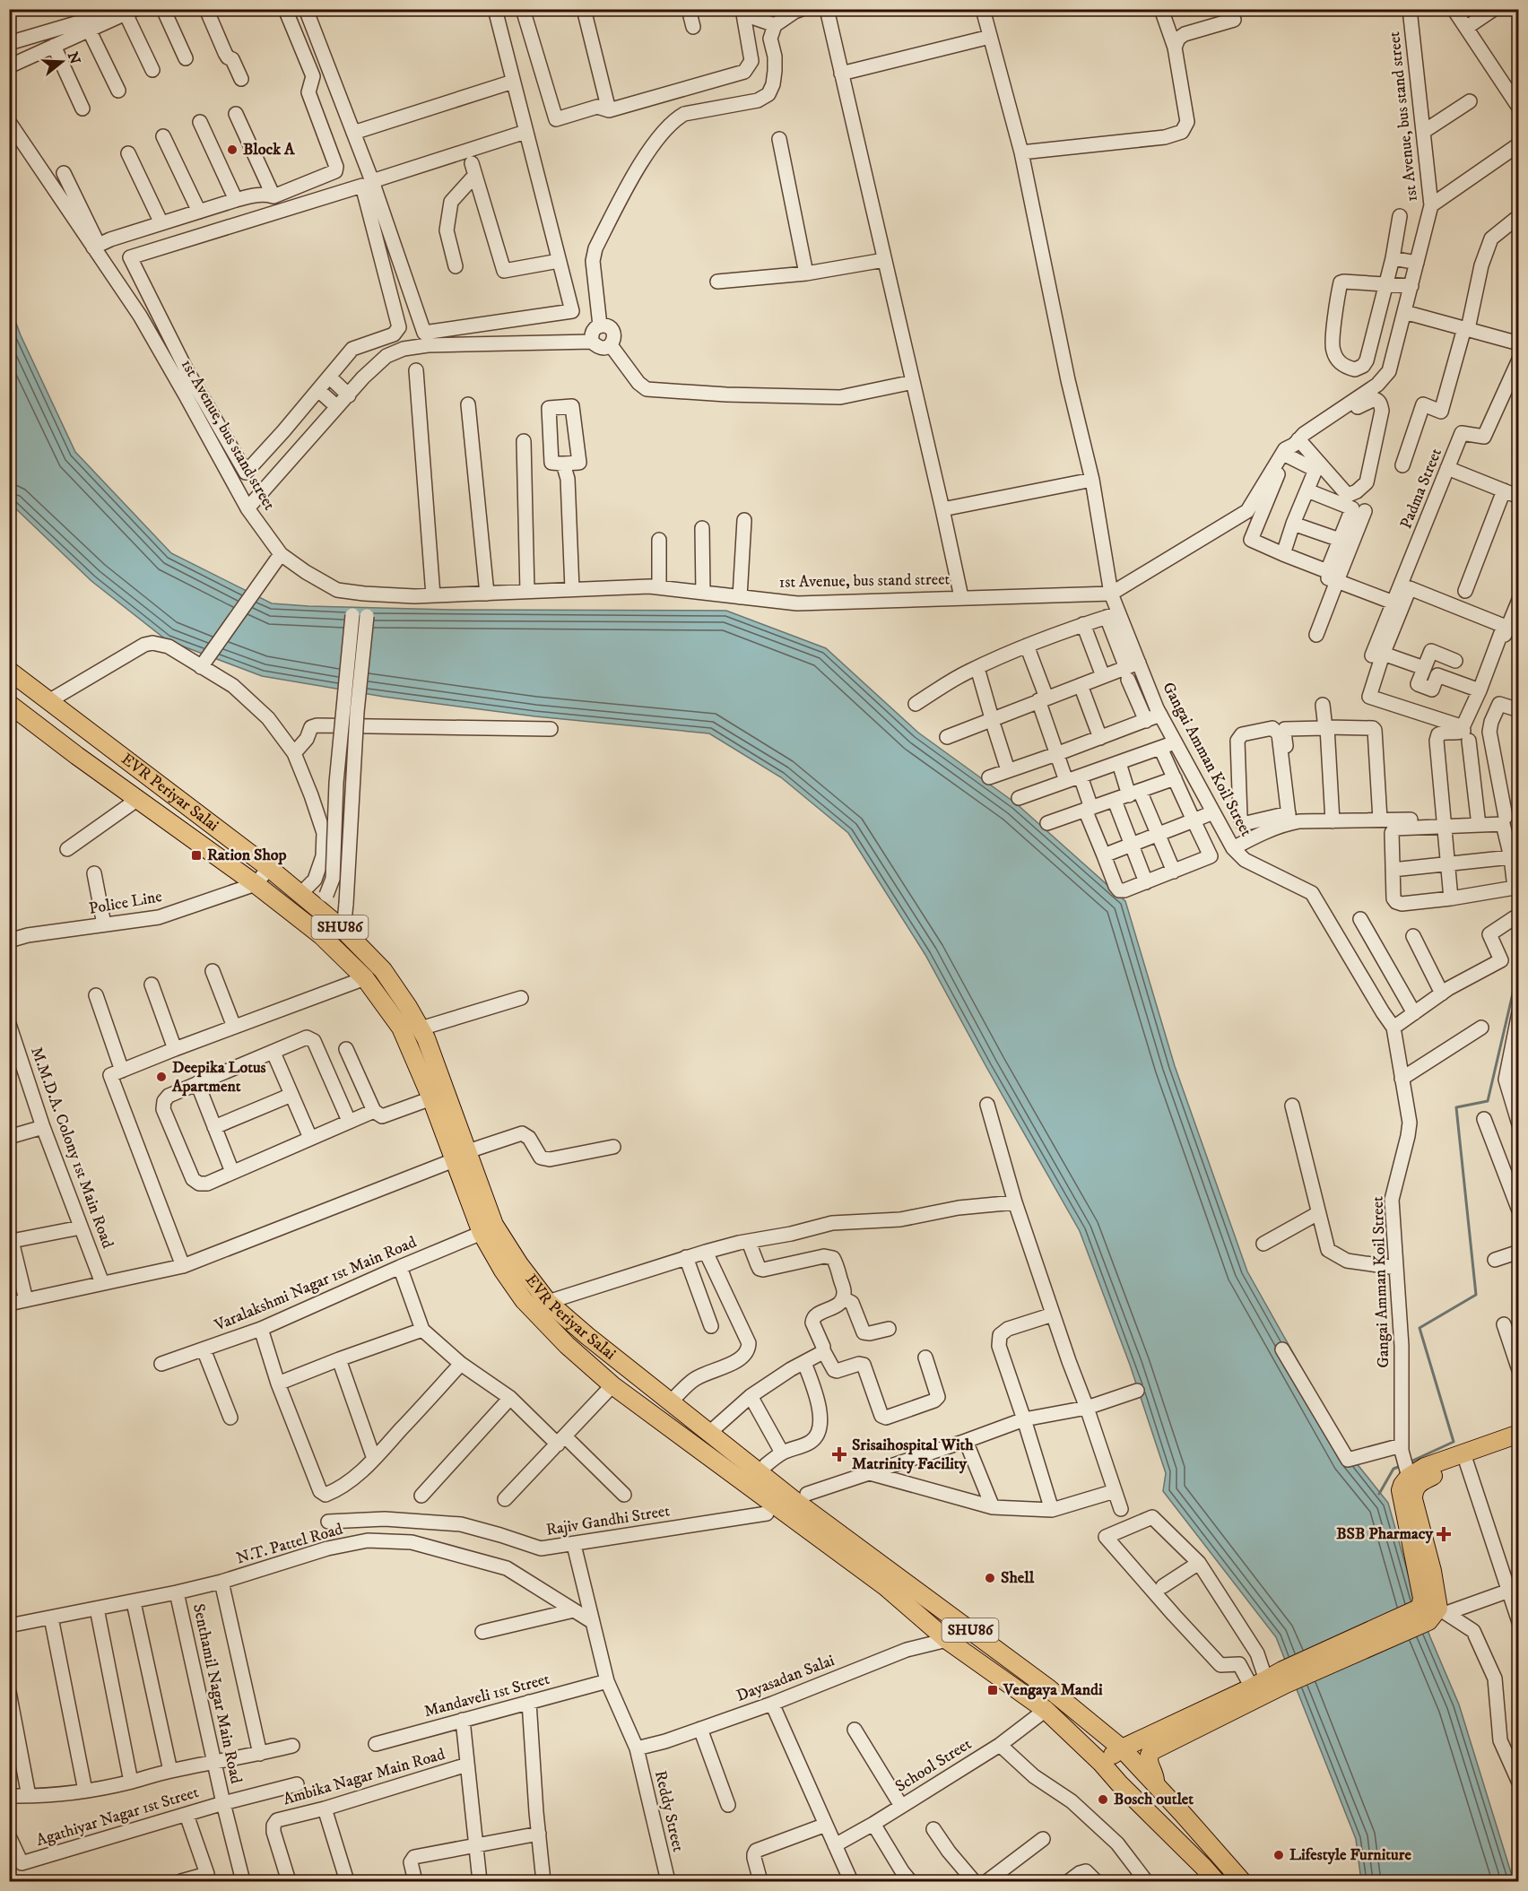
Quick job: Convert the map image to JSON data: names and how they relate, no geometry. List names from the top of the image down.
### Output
{
  "streets": {
    "main road": ["EVR Periyar Salai", "SHU86"],
    "street": [
      "1st Avenue, bus stand street",
      "Padma Street",
      "Gangai Amman Koil Street",
      "Police Line",
      "M.M.D.A. Colony 1st Main Road",
      "Varalakshmi Nagar 1st Main Road",
      "Rajiv Gandhi Street",
      "N.T. Pattel Road",
      "Dayasadan Salai",
      "Senthamil Nagar Main Road",
      "Mandaveli 1st Street",
      "School Street",
      "Ambika Nagar Main Road",
      "Reddy Street",
      "Agathiyar Nagar 1st Street"
    ]
  },
  "crossings": [
    ["1st Avenue, bus stand street", "Gangai Amman Koil Street"],
    ["EVR Periyar Salai", "Police Line"],
    ["EVR Periyar Salai", "Varalakshmi Nagar 1st Main Road"],
    ["EVR Periyar Salai", "Dayasadan Salai"],
    ["EVR Periyar Salai", "School Street"],
    ["N.T. Pattel Road", "Senthamil Nagar Main Road"],
    ["Dayasadan Salai", "Reddy Street"],
    ["Senthamil Nagar Main Road", "Agathiyar Nagar 1st Street"]
  ],
  "places": {
    "other": [
      "Block A",
      "Deepika Lotus Apartment",
      "Shell",
      "Bosch outlet",
      "Lifestyle Furniture"
    ],
    "transit": ["Ration Shop", "Vengaya Mandi"],
    "health": ["Srisaihospital With Matrinity Facility", "BSB Pharmacy"]
  },
  "north": "right"
}
